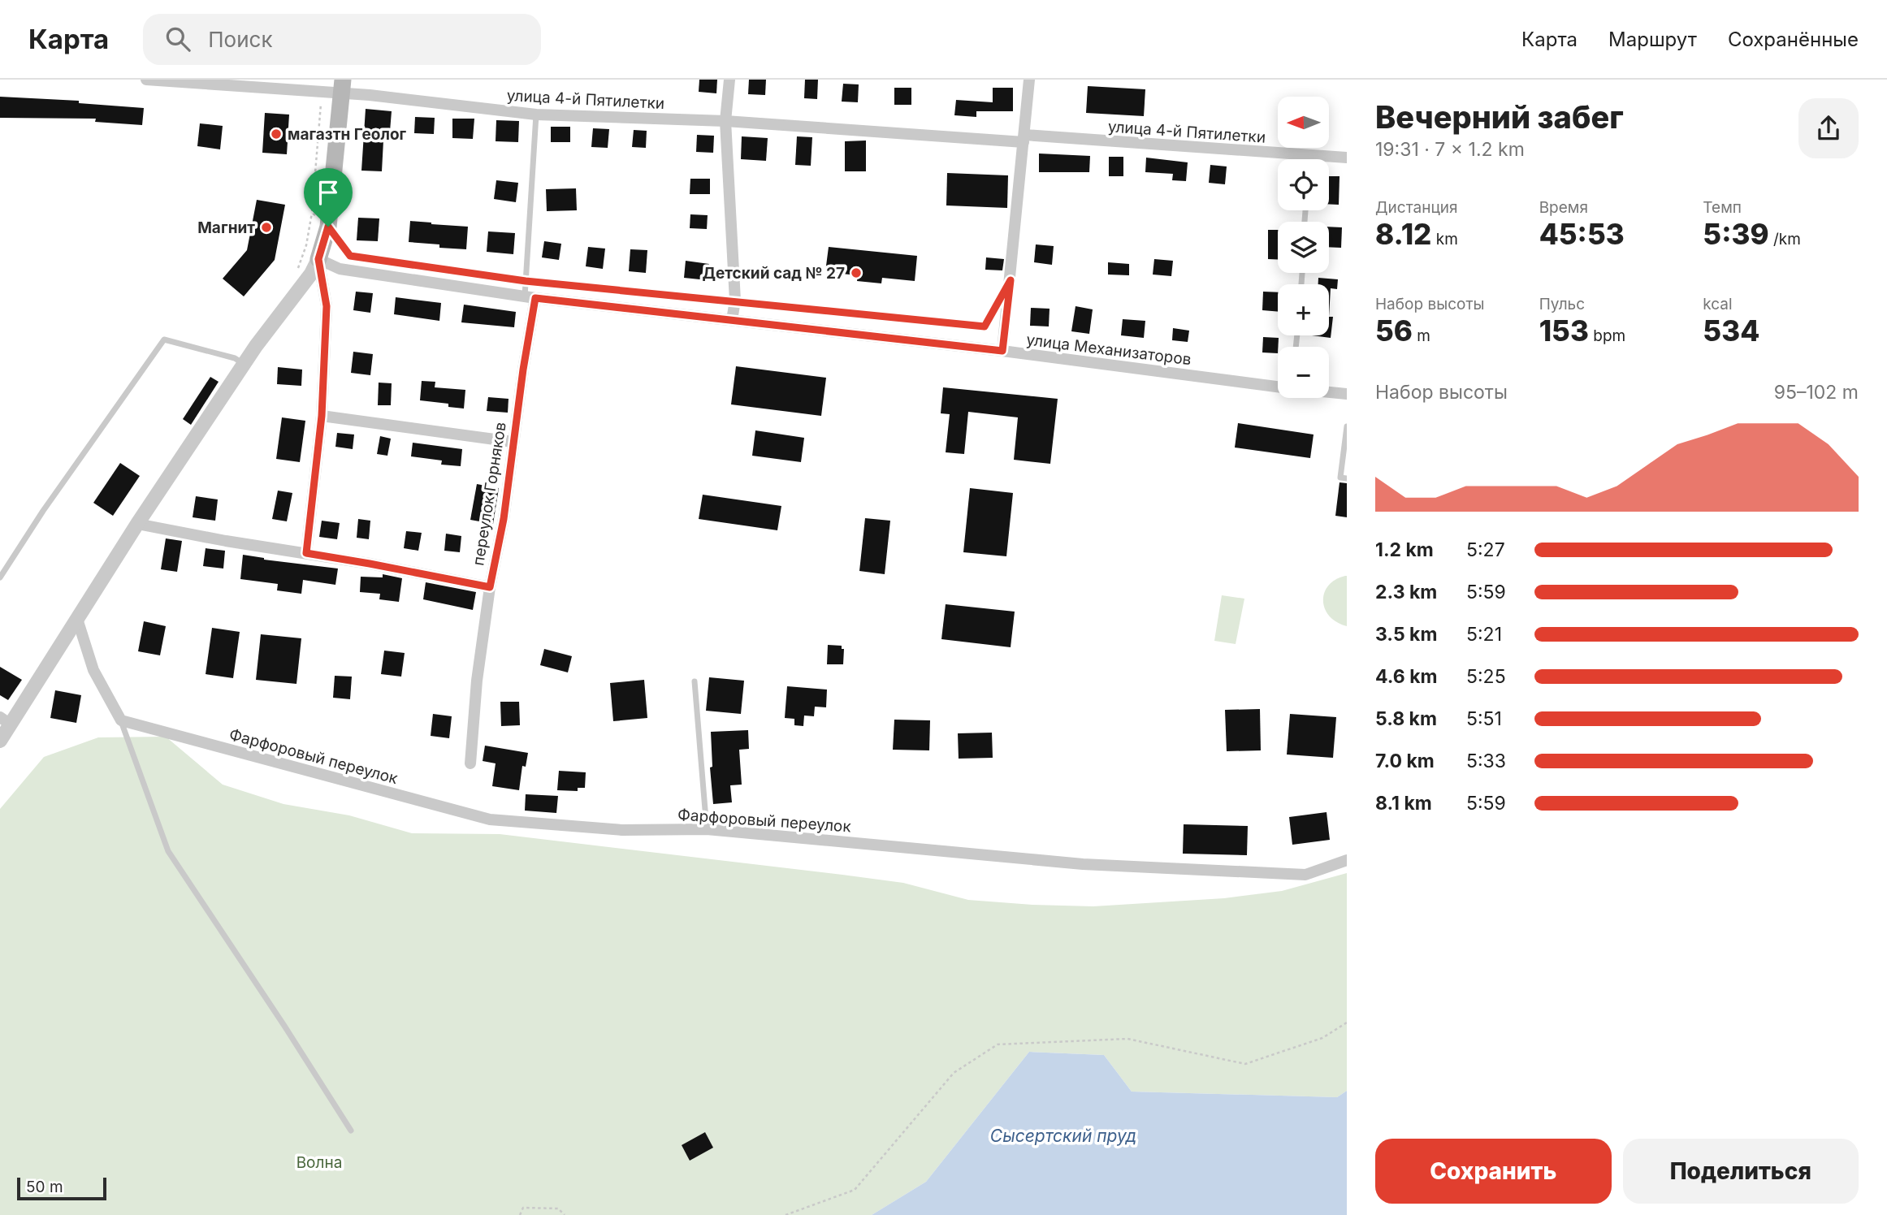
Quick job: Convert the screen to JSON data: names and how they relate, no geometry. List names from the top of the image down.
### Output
{
  "streets": {
    "street": [
      "улица 4-й Пятилетки",
      "улица Механизаторов",
      "переулок Горняков",
      "Фарфоровый переулок"
    ]
  },
  "crossings": [
    ["улица Механизаторов", "переулок Горняков"]
  ],
  "water": ["Сысертский пруд"],
  "parks": ["Волна"],
  "places": ["магазтн Геолог", "Магнит", "Детский сад № 27"],
  "scale_bar": "50 m",
  "north": "left",
  "page": {
    "header": "Карта",
    "search": "Поиск",
    "nav": ["Карта", "Маршрут", "Сохранённые"],
    "heading": ["Вечерний забег", "19:31 · 7 × 1.2 km"],
    "map_buttons": ["+", "−"],
    "stats": [
      ["Дистанция", "8.12 km"],
      ["Время", "45:53"],
      ["Темп", "5:39 /km"],
      ["Набор высоты", "56 m"],
      ["Пульс", "153 bpm"],
      ["kcal", "534"]
    ],
    "chart": ["Набор высоты", "95–102 m"],
    "list": [
      {
        "name": "1.2 km",
        "note": "5:27"
      },
      {
        "name": "2.3 km",
        "note": "5:59"
      },
      {
        "name": "3.5 km",
        "note": "5:21"
      },
      {
        "name": "4.6 km",
        "note": "5:25"
      },
      {
        "name": "5.8 km",
        "note": "5:51"
      },
      {
        "name": "7.0 km",
        "note": "5:33"
      },
      {
        "name": "8.1 km",
        "note": "5:59"
      }
    ],
    "buttons": ["Сохранить", "Поделиться"],
    "scale": "50 m"
  }
}
